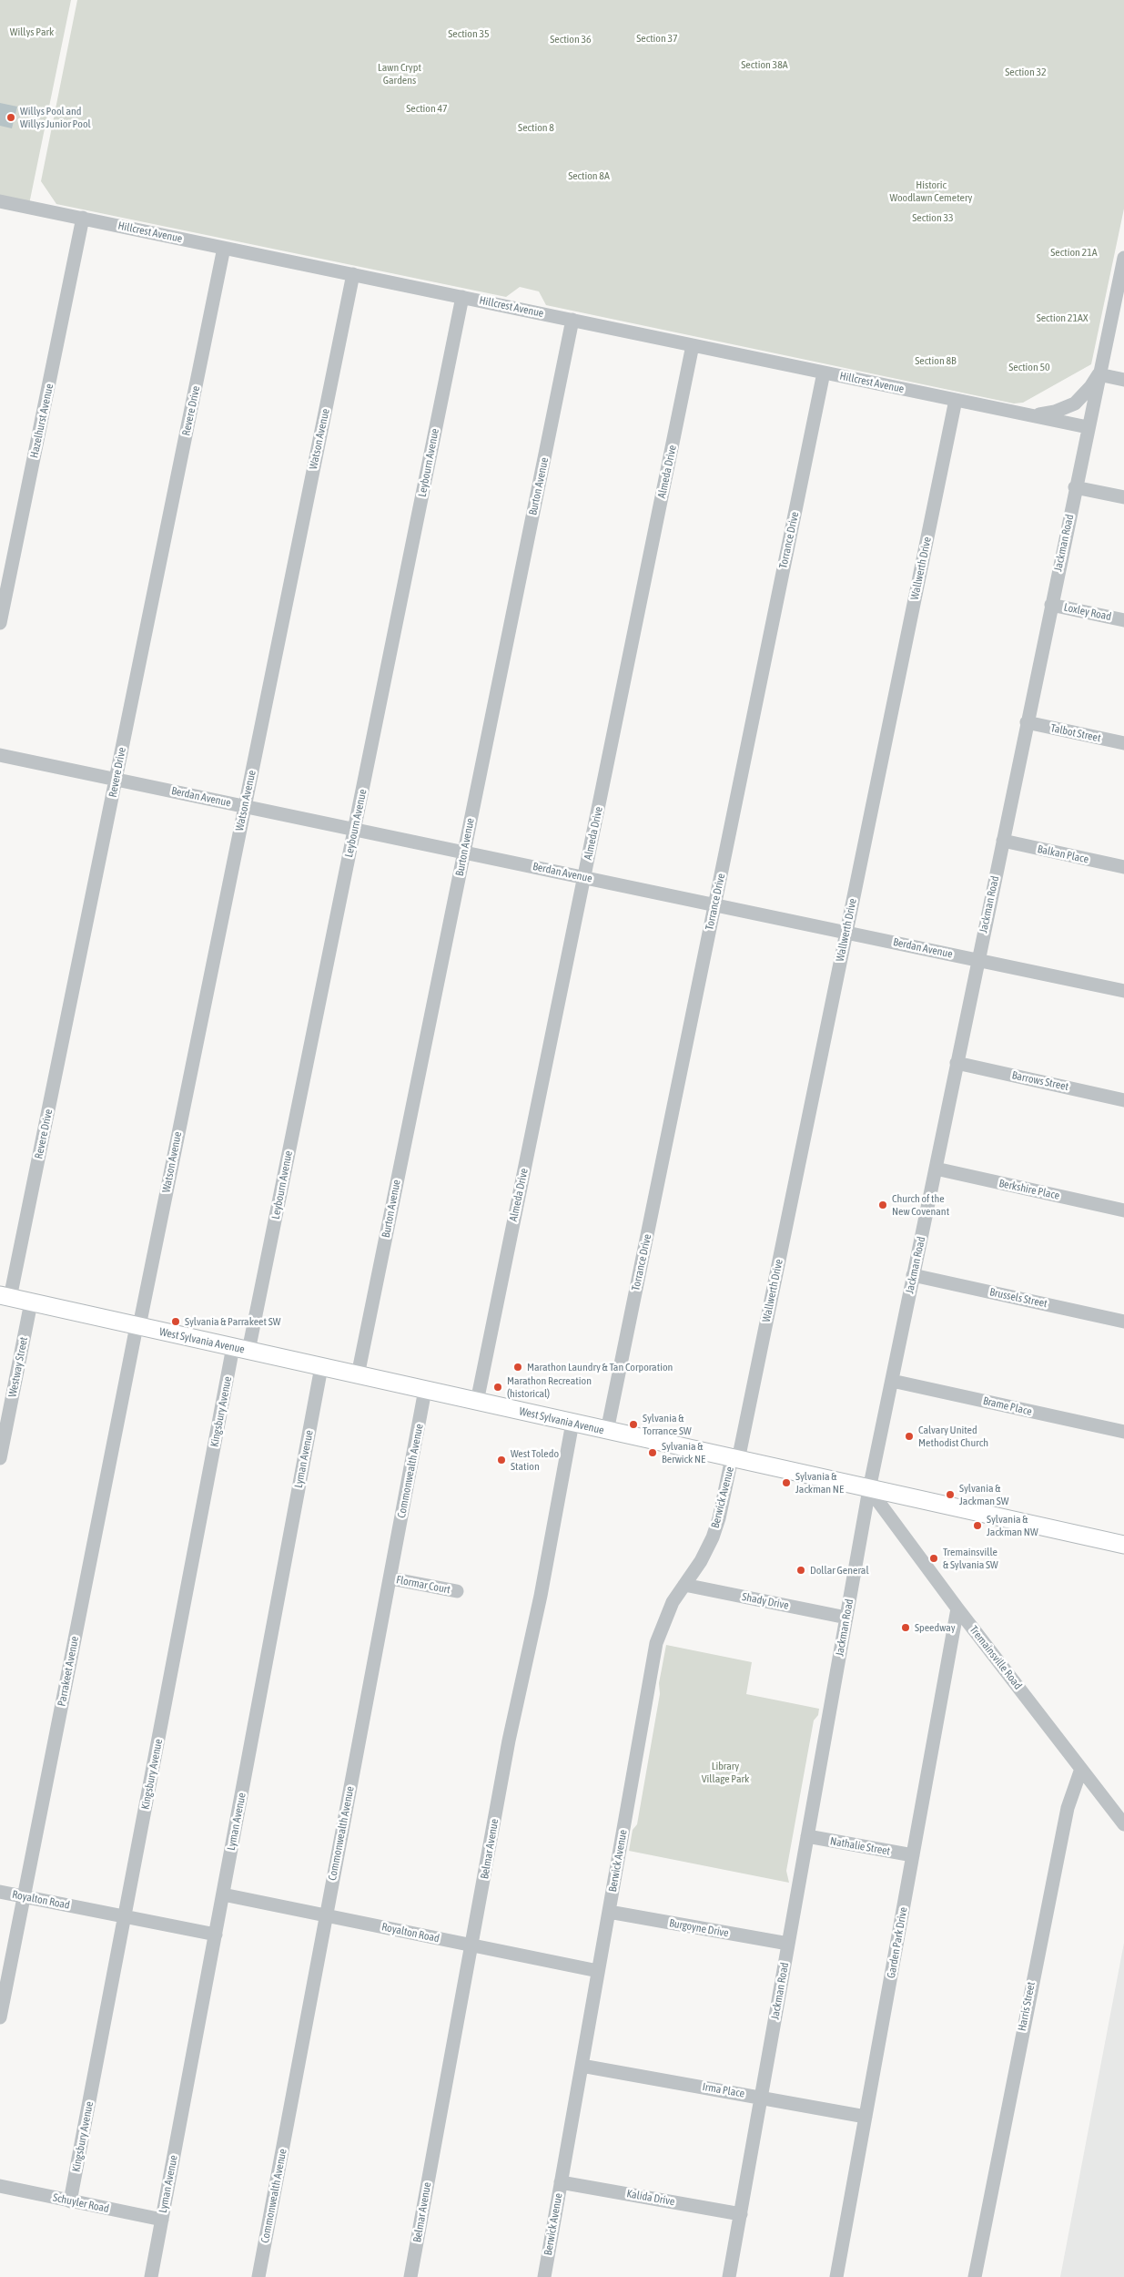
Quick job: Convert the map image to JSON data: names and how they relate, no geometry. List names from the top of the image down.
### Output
{
  "streets": {
    "main road": ["West Sylvania Avenue"],
    "street": [
      "Hillcrest Avenue",
      "Revere Drive",
      "Hazelhurst Avenue",
      "Watson Avenue",
      "Leybourn Avenue",
      "Almeda Drive",
      "Burton Avenue",
      "Torrance Drive",
      "Jackman Road",
      "Wallwerth Drive",
      "Loxley Road",
      "Talbot Street",
      "Berdan Avenue",
      "Balkan Place",
      "Barrows Street",
      "Berkshire Place",
      "Brussels Street",
      "Westway Street",
      "Brame Place",
      "Kingsbury Avenue",
      "Lyman Avenue",
      "Commonwealth Avenue",
      "Berwick Avenue",
      "Flormar Court",
      "Shady Drive",
      "Tremainsville Road",
      "Parrakeet Avenue",
      "Nathalie Street",
      "Belmar Avenue",
      "Royalton Road",
      "Burgoyne Drive",
      "Garden Park Drive",
      "Harris Street",
      "Irma Place",
      "Kalida Drive",
      "Schuyler Road"
    ]
  },
  "crossings": [
    ["Hillcrest Avenue", "Revere Drive"],
    ["Hillcrest Avenue", "Hazelhurst Avenue"],
    ["Hillcrest Avenue", "Watson Avenue"],
    ["Hillcrest Avenue", "Leybourn Avenue"],
    ["Hillcrest Avenue", "Almeda Drive"],
    ["Hillcrest Avenue", "Burton Avenue"],
    ["Hillcrest Avenue", "Torrance Drive"],
    ["Hillcrest Avenue", "Jackman Road"],
    ["Hillcrest Avenue", "Wallwerth Drive"],
    ["Revere Drive", "Berdan Avenue"],
    ["Revere Drive", "West Sylvania Avenue"],
    ["Watson Avenue", "Berdan Avenue"],
    ["Watson Avenue", "West Sylvania Avenue"],
    ["Watson Avenue", "Parrakeet Avenue"],
    ["Leybourn Avenue", "Berdan Avenue"],
    ["Leybourn Avenue", "West Sylvania Avenue"],
    ["Leybourn Avenue", "Kingsbury Avenue"],
    ["Almeda Drive", "Berdan Avenue"],
    ["Almeda Drive", "West Sylvania Avenue"],
    ["Burton Avenue", "Berdan Avenue"],
    ["Burton Avenue", "West Sylvania Avenue"],
    ["Torrance Drive", "Berdan Avenue"],
    ["Torrance Drive", "West Sylvania Avenue"],
    ["Jackman Road", "Loxley Road"],
    ["Jackman Road", "Talbot Street"],
    ["Jackman Road", "Berdan Avenue"],
    ["Jackman Road", "Balkan Place"],
    ["Jackman Road", "Barrows Street"],
    ["Jackman Road", "Berkshire Place"],
    ["Jackman Road", "Brussels Street"],
    ["Jackman Road", "West Sylvania Avenue"],
    ["Jackman Road", "Brame Place"],
    ["Jackman Road", "Shady Drive"],
    ["Jackman Road", "Tremainsville Road"],
    ["Jackman Road", "Nathalie Street"],
    ["Jackman Road", "Burgoyne Drive"],
    ["Jackman Road", "Irma Place"],
    ["Jackman Road", "Kalida Drive"],
    ["Wallwerth Drive", "Berdan Avenue"],
    ["Wallwerth Drive", "West Sylvania Avenue"],
    ["Wallwerth Drive", "Berwick Avenue"],
    ["West Sylvania Avenue", "Westway Street"],
    ["West Sylvania Avenue", "Kingsbury Avenue"],
    ["West Sylvania Avenue", "Lyman Avenue"],
    ["West Sylvania Avenue", "Commonwealth Avenue"],
    ["West Sylvania Avenue", "Berwick Avenue"],
    ["West Sylvania Avenue", "Tremainsville Road"],
    ["West Sylvania Avenue", "Parrakeet Avenue"],
    ["West Sylvania Avenue", "Belmar Avenue"],
    ["Kingsbury Avenue", "Royalton Road"],
    ["Kingsbury Avenue", "Schuyler Road"],
    ["Lyman Avenue", "Royalton Road"],
    ["Lyman Avenue", "Schuyler Road"],
    ["Commonwealth Avenue", "Flormar Court"],
    ["Commonwealth Avenue", "Royalton Road"],
    ["Berwick Avenue", "Shady Drive"],
    ["Berwick Avenue", "Royalton Road"],
    ["Berwick Avenue", "Burgoyne Drive"],
    ["Berwick Avenue", "Irma Place"],
    ["Berwick Avenue", "Kalida Drive"],
    ["Tremainsville Road", "Garden Park Drive"],
    ["Tremainsville Road", "Harris Street"],
    ["Parrakeet Avenue", "Royalton Road"],
    ["Nathalie Street", "Garden Park Drive"],
    ["Belmar Avenue", "Royalton Road"],
    ["Garden Park Drive", "Irma Place"]
  ],
  "parks": [
    "Willys Park",
    "Section 35",
    "Section 37",
    "Section 36",
    "Section 38A",
    "Lawn Crypt Gardens",
    "Section 32",
    "Section 47",
    "Section 8",
    "Section 8A",
    "Historic Woodlawn Cemetery",
    "Section 33",
    "Section 21A",
    "Section 21AX",
    "Section 8B",
    "Section 50",
    "Library Village Park"
  ],
  "places": [
    "Willys Pool and Willys Junior Pool",
    "Church of the New Covenant",
    "Sylvania & Parrakeet SW",
    "Marathon Laundry & Tan Corporation",
    "Marathon Recreation (historical)",
    "Sylvania & Torrance SW",
    "Calvary United Methodist Church",
    "Sylvania & Berwick NE",
    "West Toledo Station",
    "Sylvania & Jackman NE",
    "Sylvania & Jackman SW",
    "Sylvania & Jackman NW",
    "Tremainsville & Sylvania SW",
    "Dollar General",
    "Speedway"
  ]
}
